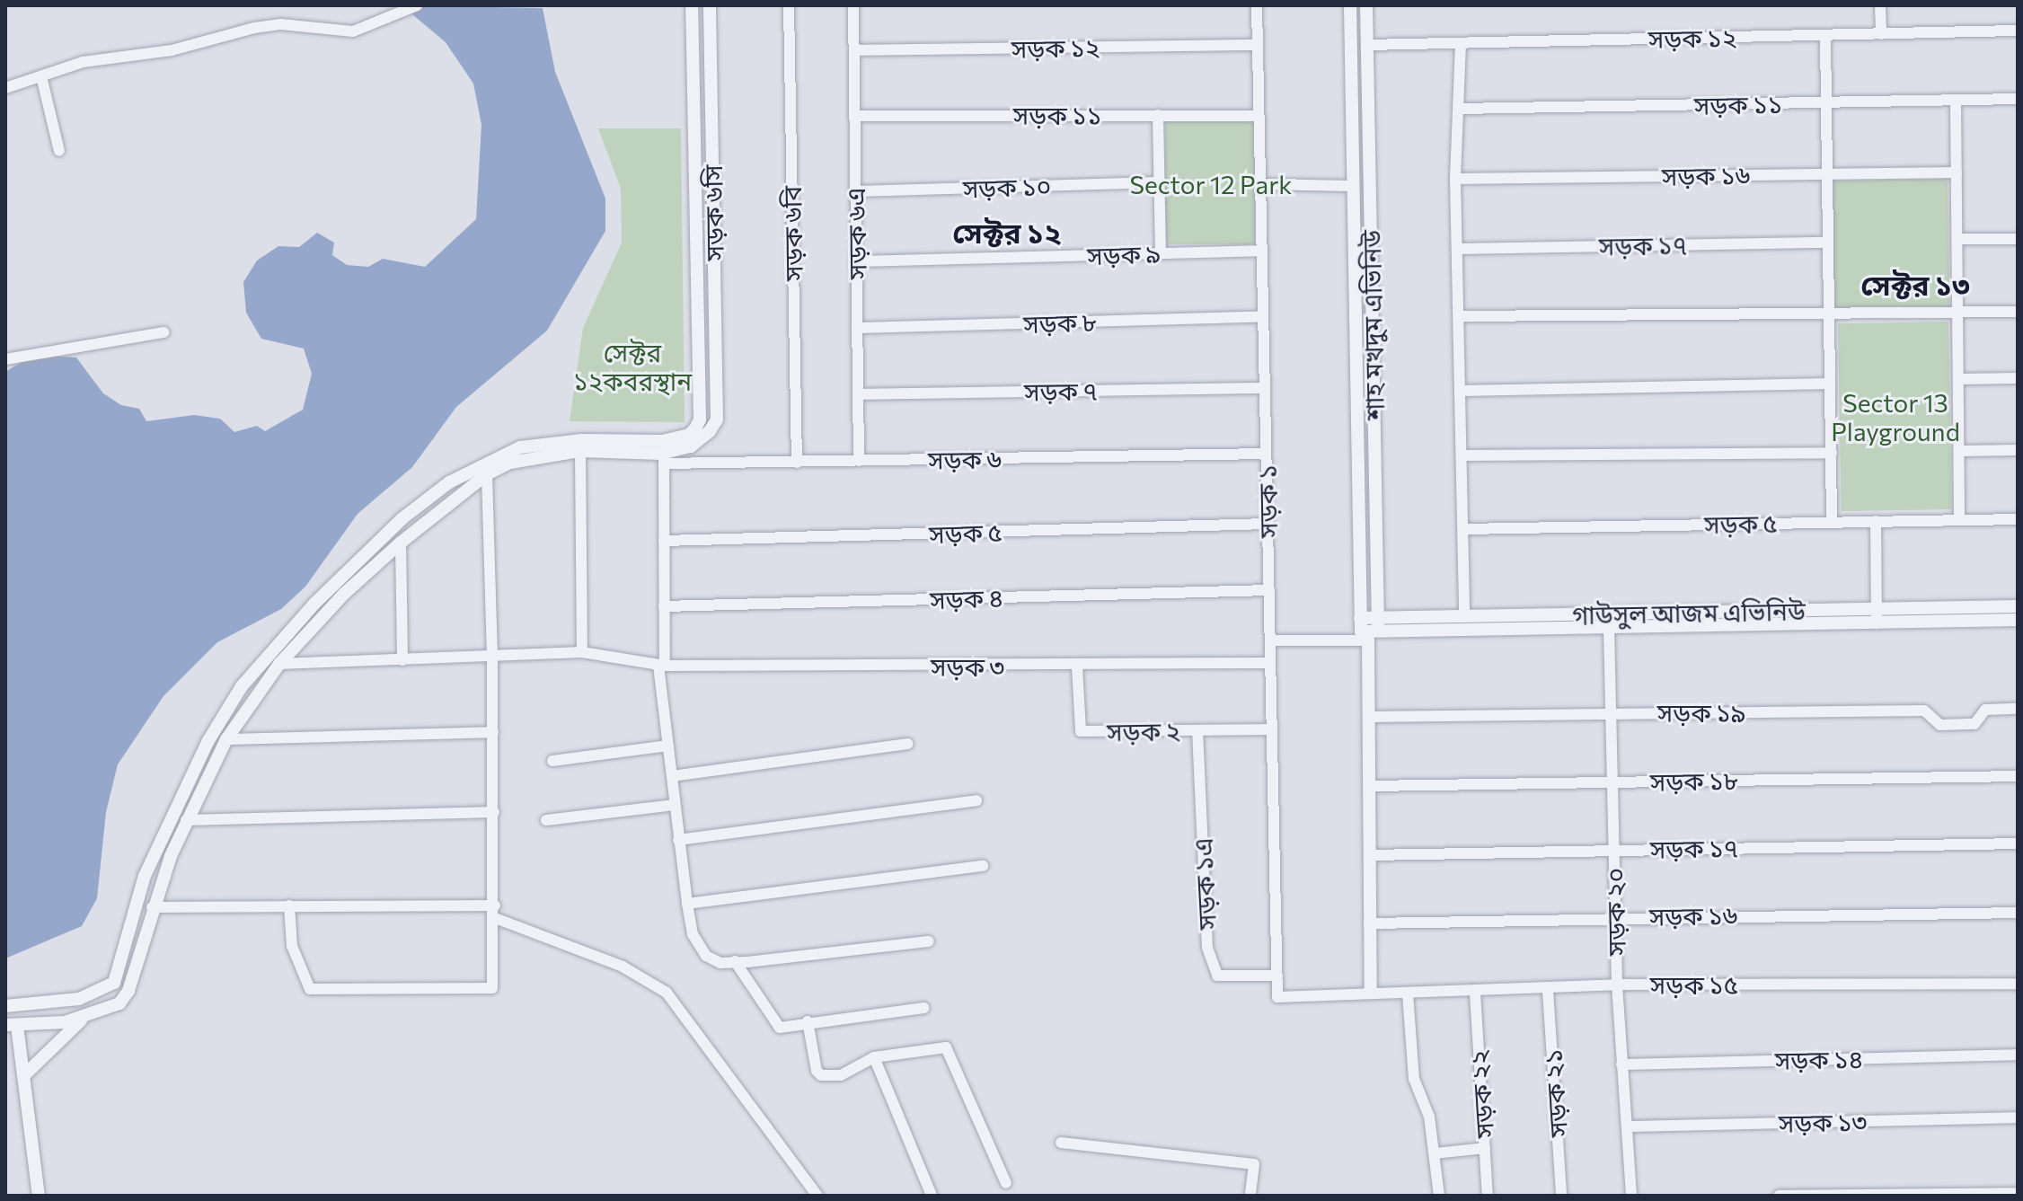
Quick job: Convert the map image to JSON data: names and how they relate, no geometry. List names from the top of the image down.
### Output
{
  "streets": {
    "street": [
      "সড়ক ১২",
      "সড়ক ১১",
      "সড়ক ১৬",
      "সড়ক ১০",
      "সড়ক ৬সি",
      "সড়ক ৬বি",
      "সড়ক ৬এ",
      "সড়ক ১৭",
      "সড়ক ৯",
      "সড়ক ৮",
      "শাহ মখদুম এভিনিউ",
      "সড়ক ৭",
      "সড়ক ৬",
      "সড়ক ১",
      "সড়ক ৫",
      "সড়ক ৪",
      "গাউসুল আজম এভিনিউ",
      "সড়ক ৩",
      "সড়ক ১৯",
      "সড়ক ২",
      "সড়ক ১৮",
      "সড়ক ১এ",
      "সড়ক ২০",
      "সড়ক ১৫",
      "সড়ক ১৪",
      "সড়ক ২১",
      "সড়ক ২২",
      "সড়ক ১৩"
    ]
  },
  "crossings": [
    ["সড়ক ১২", "সড়ক ৬এ"],
    ["সড়ক ১২", "শাহ মখদুম এভিনিউ"],
    ["সড়ক ১২", "সড়ক ১"],
    ["সড়ক ১১", "সড়ক ৬এ"],
    ["সড়ক ১১", "সড়ক ১"],
    ["সড়ক ১৬", "শাহ মখদুম এভিনিউ"],
    ["সড়ক ১৬", "সড়ক ২০"],
    ["সড়ক ১০", "সড়ক ৬এ"],
    ["সড়ক ৬বি", "সড়ক ৬"],
    ["সড়ক ৬এ", "সড়ক ৯"],
    ["সড়ক ৬এ", "সড়ক ৮"],
    ["সড়ক ৬এ", "সড়ক ৭"],
    ["সড়ক ৬এ", "সড়ক ৬"],
    ["সড়ক ১৭", "শাহ মখদুম এভিনিউ"],
    ["সড়ক ১৭", "সড়ক ২০"],
    ["সড়ক ৯", "সড়ক ১"],
    ["সড়ক ৮", "সড়ক ১"],
    ["শাহ মখদুম এভিনিউ", "গাউসুল আজম এভিনিউ"],
    ["শাহ মখদুম এভিনিউ", "সড়ক ১৯"],
    ["শাহ মখদুম এভিনিউ", "সড়ক ১৮"],
    ["শাহ মখদুম এভিনিউ", "সড়ক ১৫"],
    ["সড়ক ৭", "সড়ক ১"],
    ["সড়ক ৬", "সড়ক ১"],
    ["সড়ক ১", "সড়ক ৫"],
    ["সড়ক ১", "সড়ক ৪"],
    ["সড়ক ১", "সড়ক ৩"],
    ["সড়ক ১", "সড়ক ২"],
    ["সড়ক ১", "সড়ক ১এ"],
    ["সড়ক ১", "সড়ক ১৫"],
    ["গাউসুল আজম এভিনিউ", "সড়ক ২০"],
    ["সড়ক ৩", "সড়ক ২"],
    ["সড়ক ১৯", "সড়ক ২০"],
    ["সড়ক ২", "সড়ক ১এ"],
    ["সড়ক ১৮", "সড়ক ২০"],
    ["সড়ক ২০", "সড়ক ১৫"],
    ["সড়ক ২০", "সড়ক ১৪"],
    ["সড়ক ২০", "সড়ক ১৩"],
    ["সড়ক ১৫", "সড়ক ২১"],
    ["সড়ক ১৫", "সড়ক ২২"]
  ],
  "districts": ["সেক্টর ১২", "সেক্টর ১৩"],
  "parks": ["Sector 12 Park", "সেক্টর ১২কবরস্থান", "Sector 13 Playground"]
}
